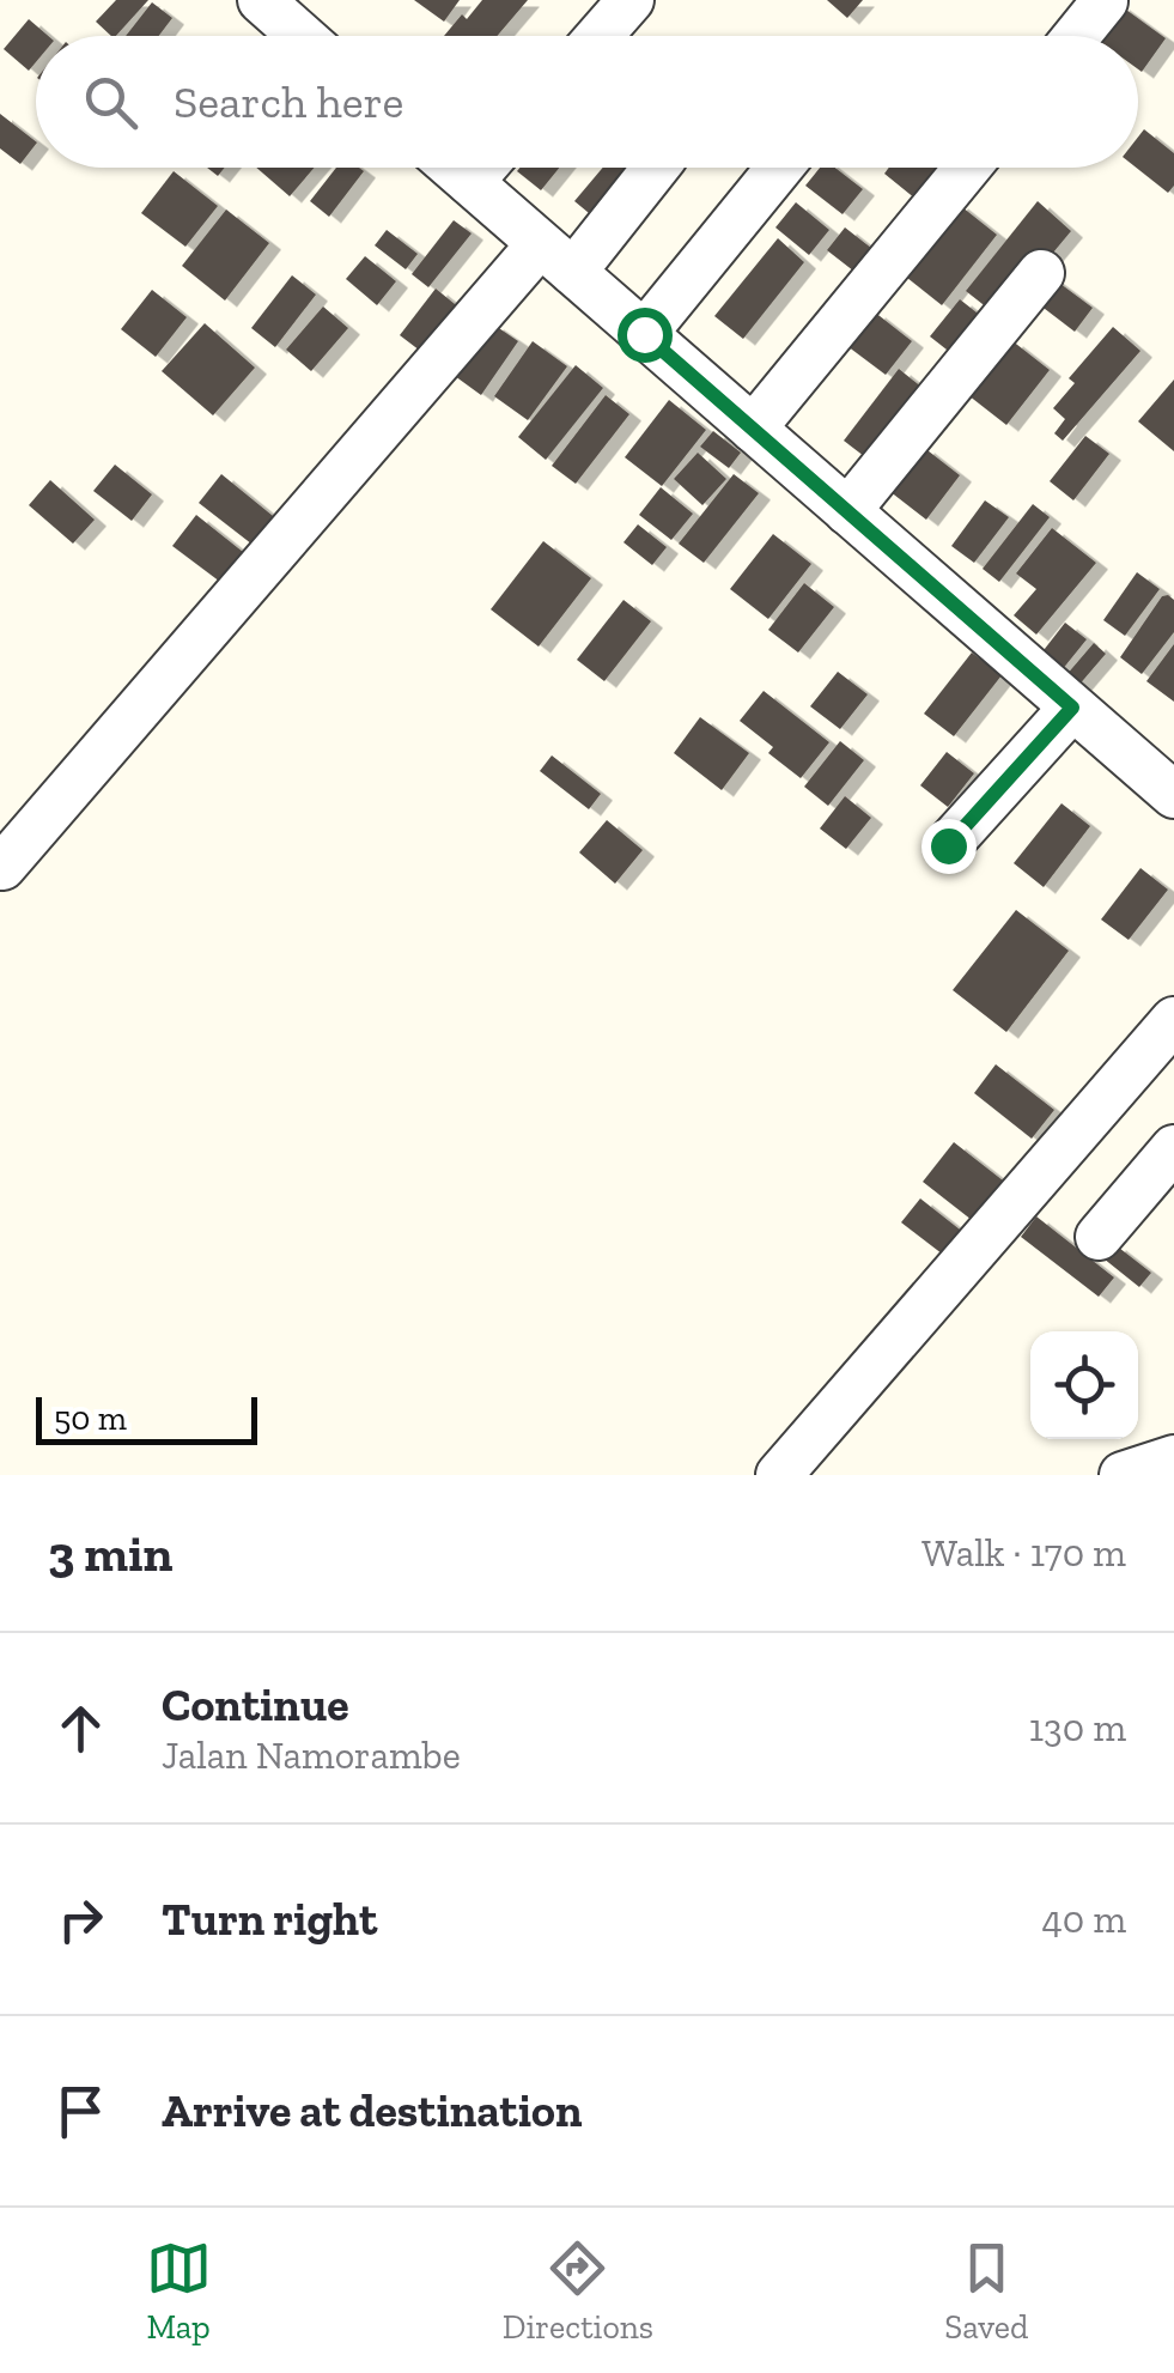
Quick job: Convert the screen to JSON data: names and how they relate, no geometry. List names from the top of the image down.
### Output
{
  "scale_bar": "50 m",
  "page": {
    "search": "Search here",
    "scale": "50 m",
    "heading": ["3 min", "Walk · 170 m"],
    "list": [
      ["Continue", "Jalan Namorambe", "130 m"],
      ["Turn right", "40 m"],
      "Arrive at destination"
    ],
    "nav": ["Map", "Directions", "Saved"]
  }
}
